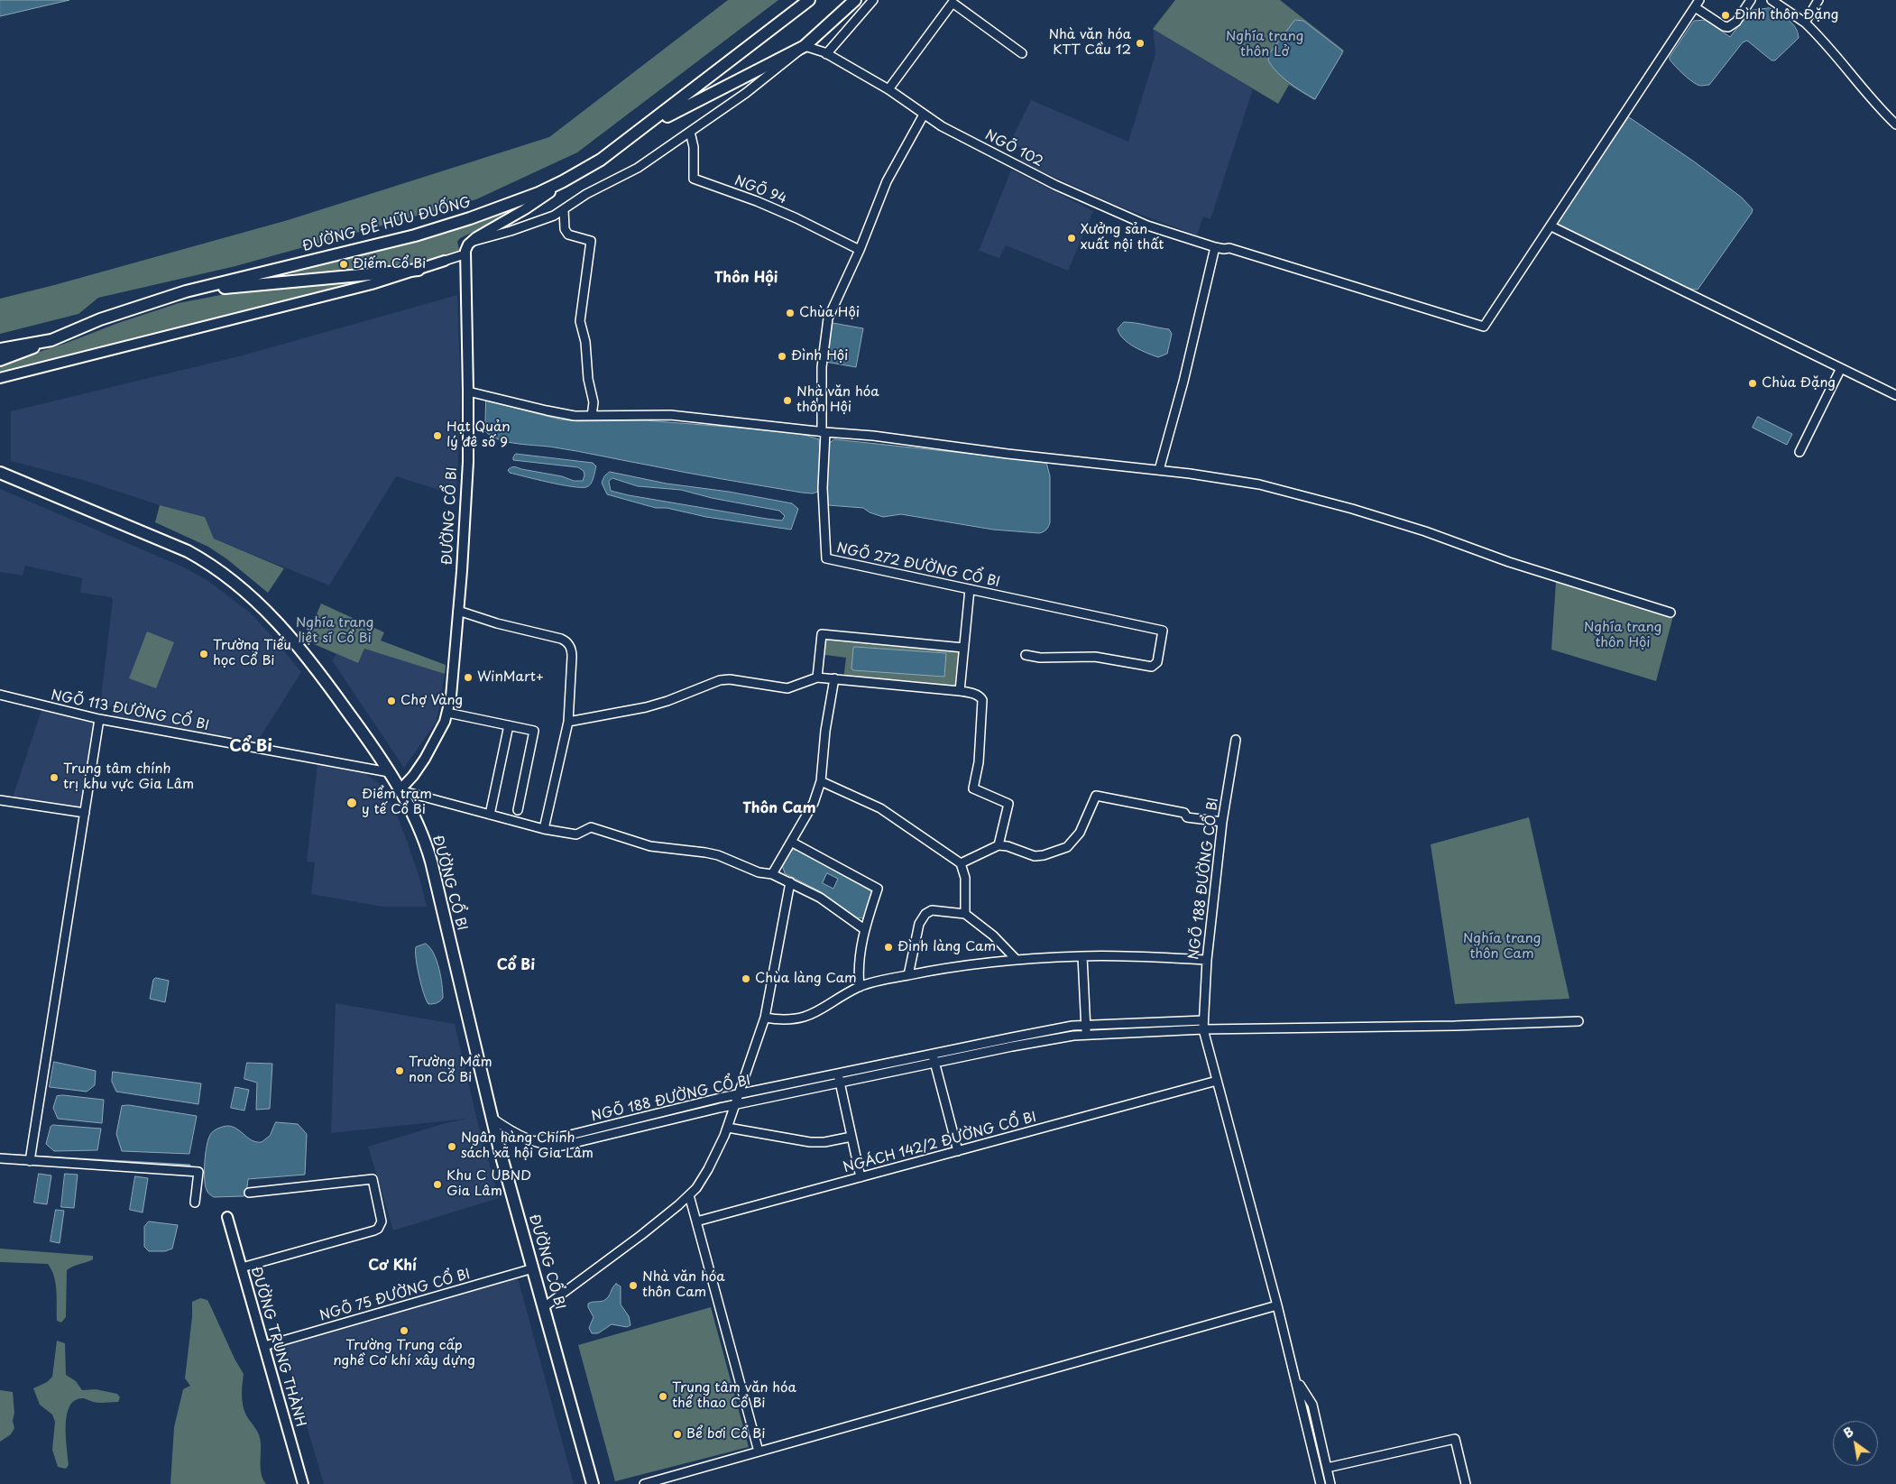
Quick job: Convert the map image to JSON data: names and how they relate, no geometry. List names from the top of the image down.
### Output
{
  "streets": {
    "main road": ["ĐƯỜNG ĐÊ HỮU ĐUỐNG", "ĐƯỜNG CỔ BI"],
    "street": [
      "NGÕ 102",
      "NGÕ 94",
      "NGÕ 272 ĐƯỜNG CỔ BI",
      "NGÕ 113 ĐƯỜNG CỔ BI",
      "NGÕ 188 ĐƯỜNG CỔ BI",
      "NGÁCH 142/2 ĐƯỜNG CỔ BI",
      "NGÕ 75 ĐƯỜNG CỔ BI",
      "ĐƯỜNG TRUNG THÀNH"
    ]
  },
  "crossings": [
    ["ĐƯỜNG CỔ BI", "NGÕ 75 ĐƯỜNG CỔ BI"],
    ["NGÕ 75 ĐƯỜNG CỔ BI", "ĐƯỜNG TRUNG THÀNH"]
  ],
  "districts": [
    "Thôn Hội",
    "Cổ Bi",
    "Thôn Cam",
    "Cổ Bi",
    "Cơ Khí"
  ],
  "parks": [
    "Nghĩa trang thôn Lở",
    "Nghĩa trang liệt sĩ Cổ Bi",
    "Nghĩa trang thôn Hội",
    "Nghĩa trang thôn Cam"
  ],
  "places": [
    "Đình thôn Đặng",
    "Nhà văn hóa KTT Cầu 12",
    "Xưởng sản xuất nội thất",
    "Điếm Cổ Bi",
    "Chùa Hội",
    "Đình Hội",
    "Chùa Đặng",
    "Nhà văn hóa thôn Hội",
    "Hạt Quản lý đê số 9",
    "Trường Tiểu học Cổ Bi",
    "WinMart+",
    "Chợ Vàng",
    "Trung tâm chính trị khu vực Gia Lâm",
    "Điểm trạm y tế Cổ Bi",
    "Đình làng Cam",
    "Chùa làng Cam",
    "Trường Mầm non Cổ Bi",
    "Ngân hàng Chính sách xã hội Gia Lâm",
    "Khu C UBND Gia Lâm",
    "Nhà văn hóa thôn Cam",
    "Trường Trung cấp nghề Cơ khí xây dựng",
    "Trung tâm văn hóa thể thao Cổ Bi",
    "Bể bơi Cổ Bi"
  ],
  "north": "top left"
}
